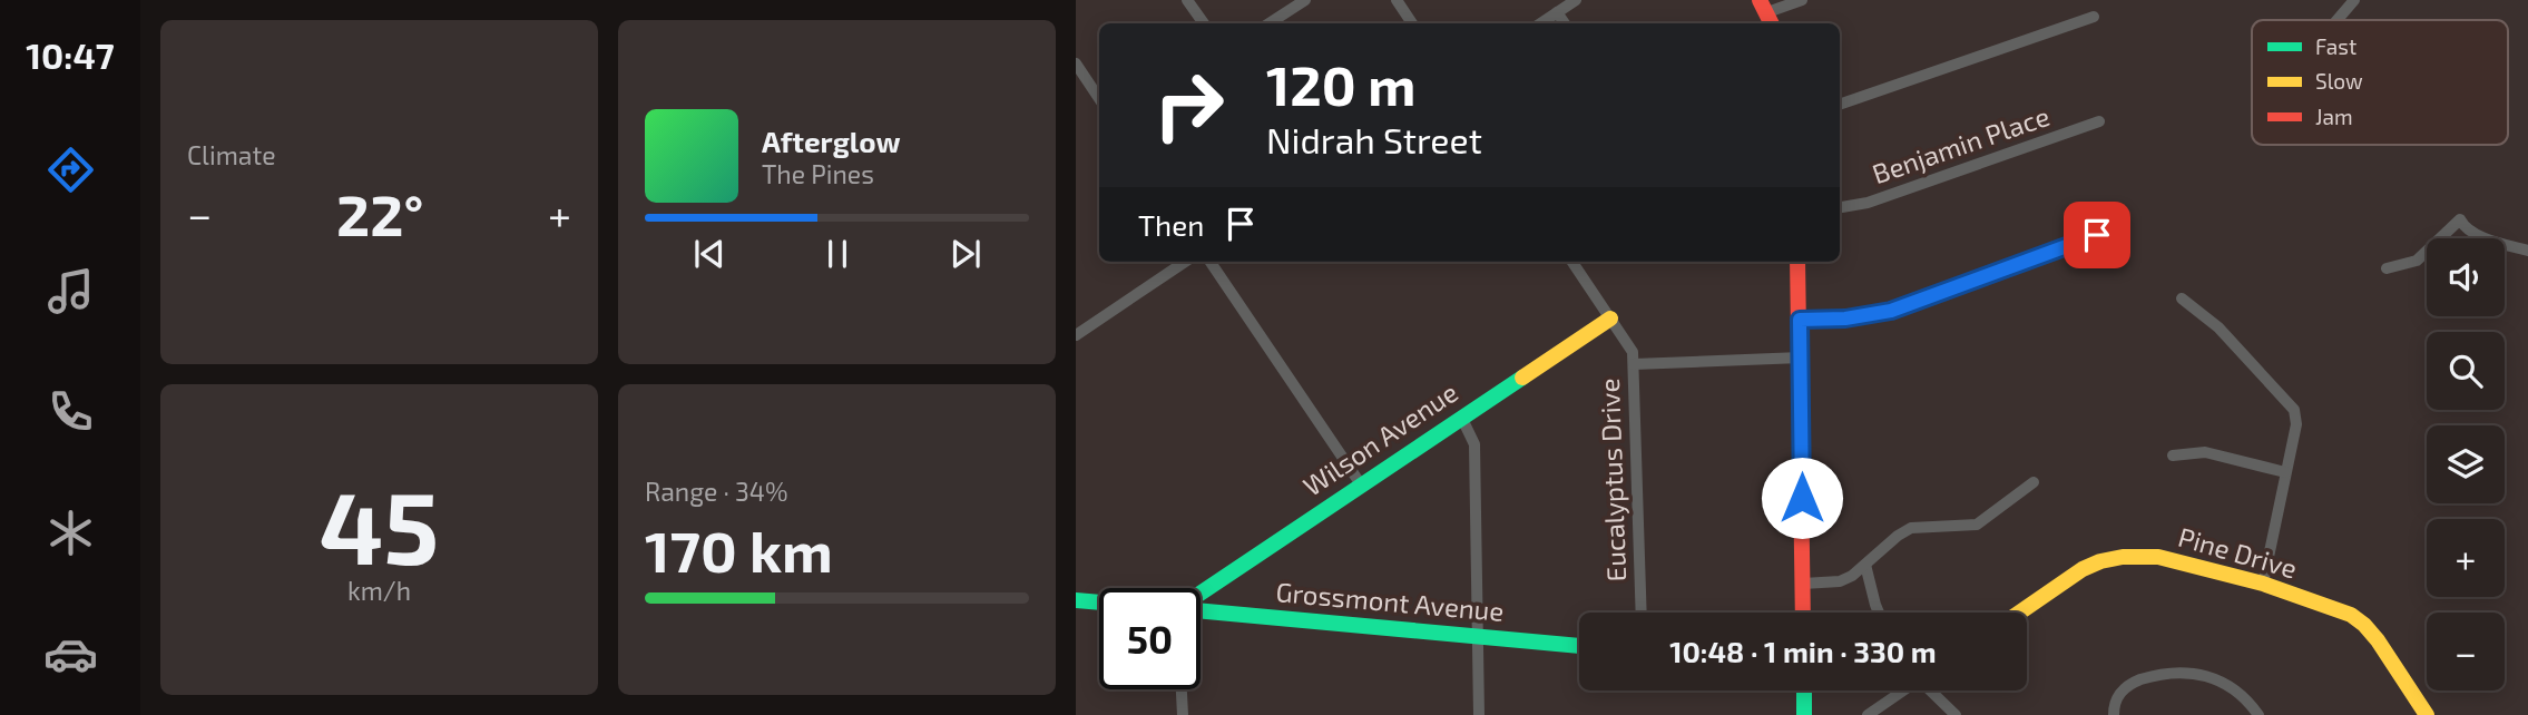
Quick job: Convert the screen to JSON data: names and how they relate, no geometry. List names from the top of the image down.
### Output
{
  "streets": {
    "street": [
      "Benjamin Place",
      "Wilson Avenue",
      "Eucalyptus Drive",
      "Pine Drive",
      "Grossmont Avenue"
    ]
  },
  "crossings": [
    ["Wilson Avenue", "Eucalyptus Drive"]
  ],
  "legend": ["Fast", "Slow", "Jam"],
  "page": {
    "tabs": "10:47",
    "tile": [
      "Climate",
      ["45", "km/h"],
      ["Range · 34%", "170 km"]
    ],
    "turn": ["120 m", "Nidrah Street"],
    "song": ["Afterglow", "The Pines"],
    "heat": ["−", "22°", "+"],
    "then": "Then",
    "map_buttons": ["+", "−"],
    "limit": "50",
    "trip": "10:48 · 1 min · 330 m"
  }
}
